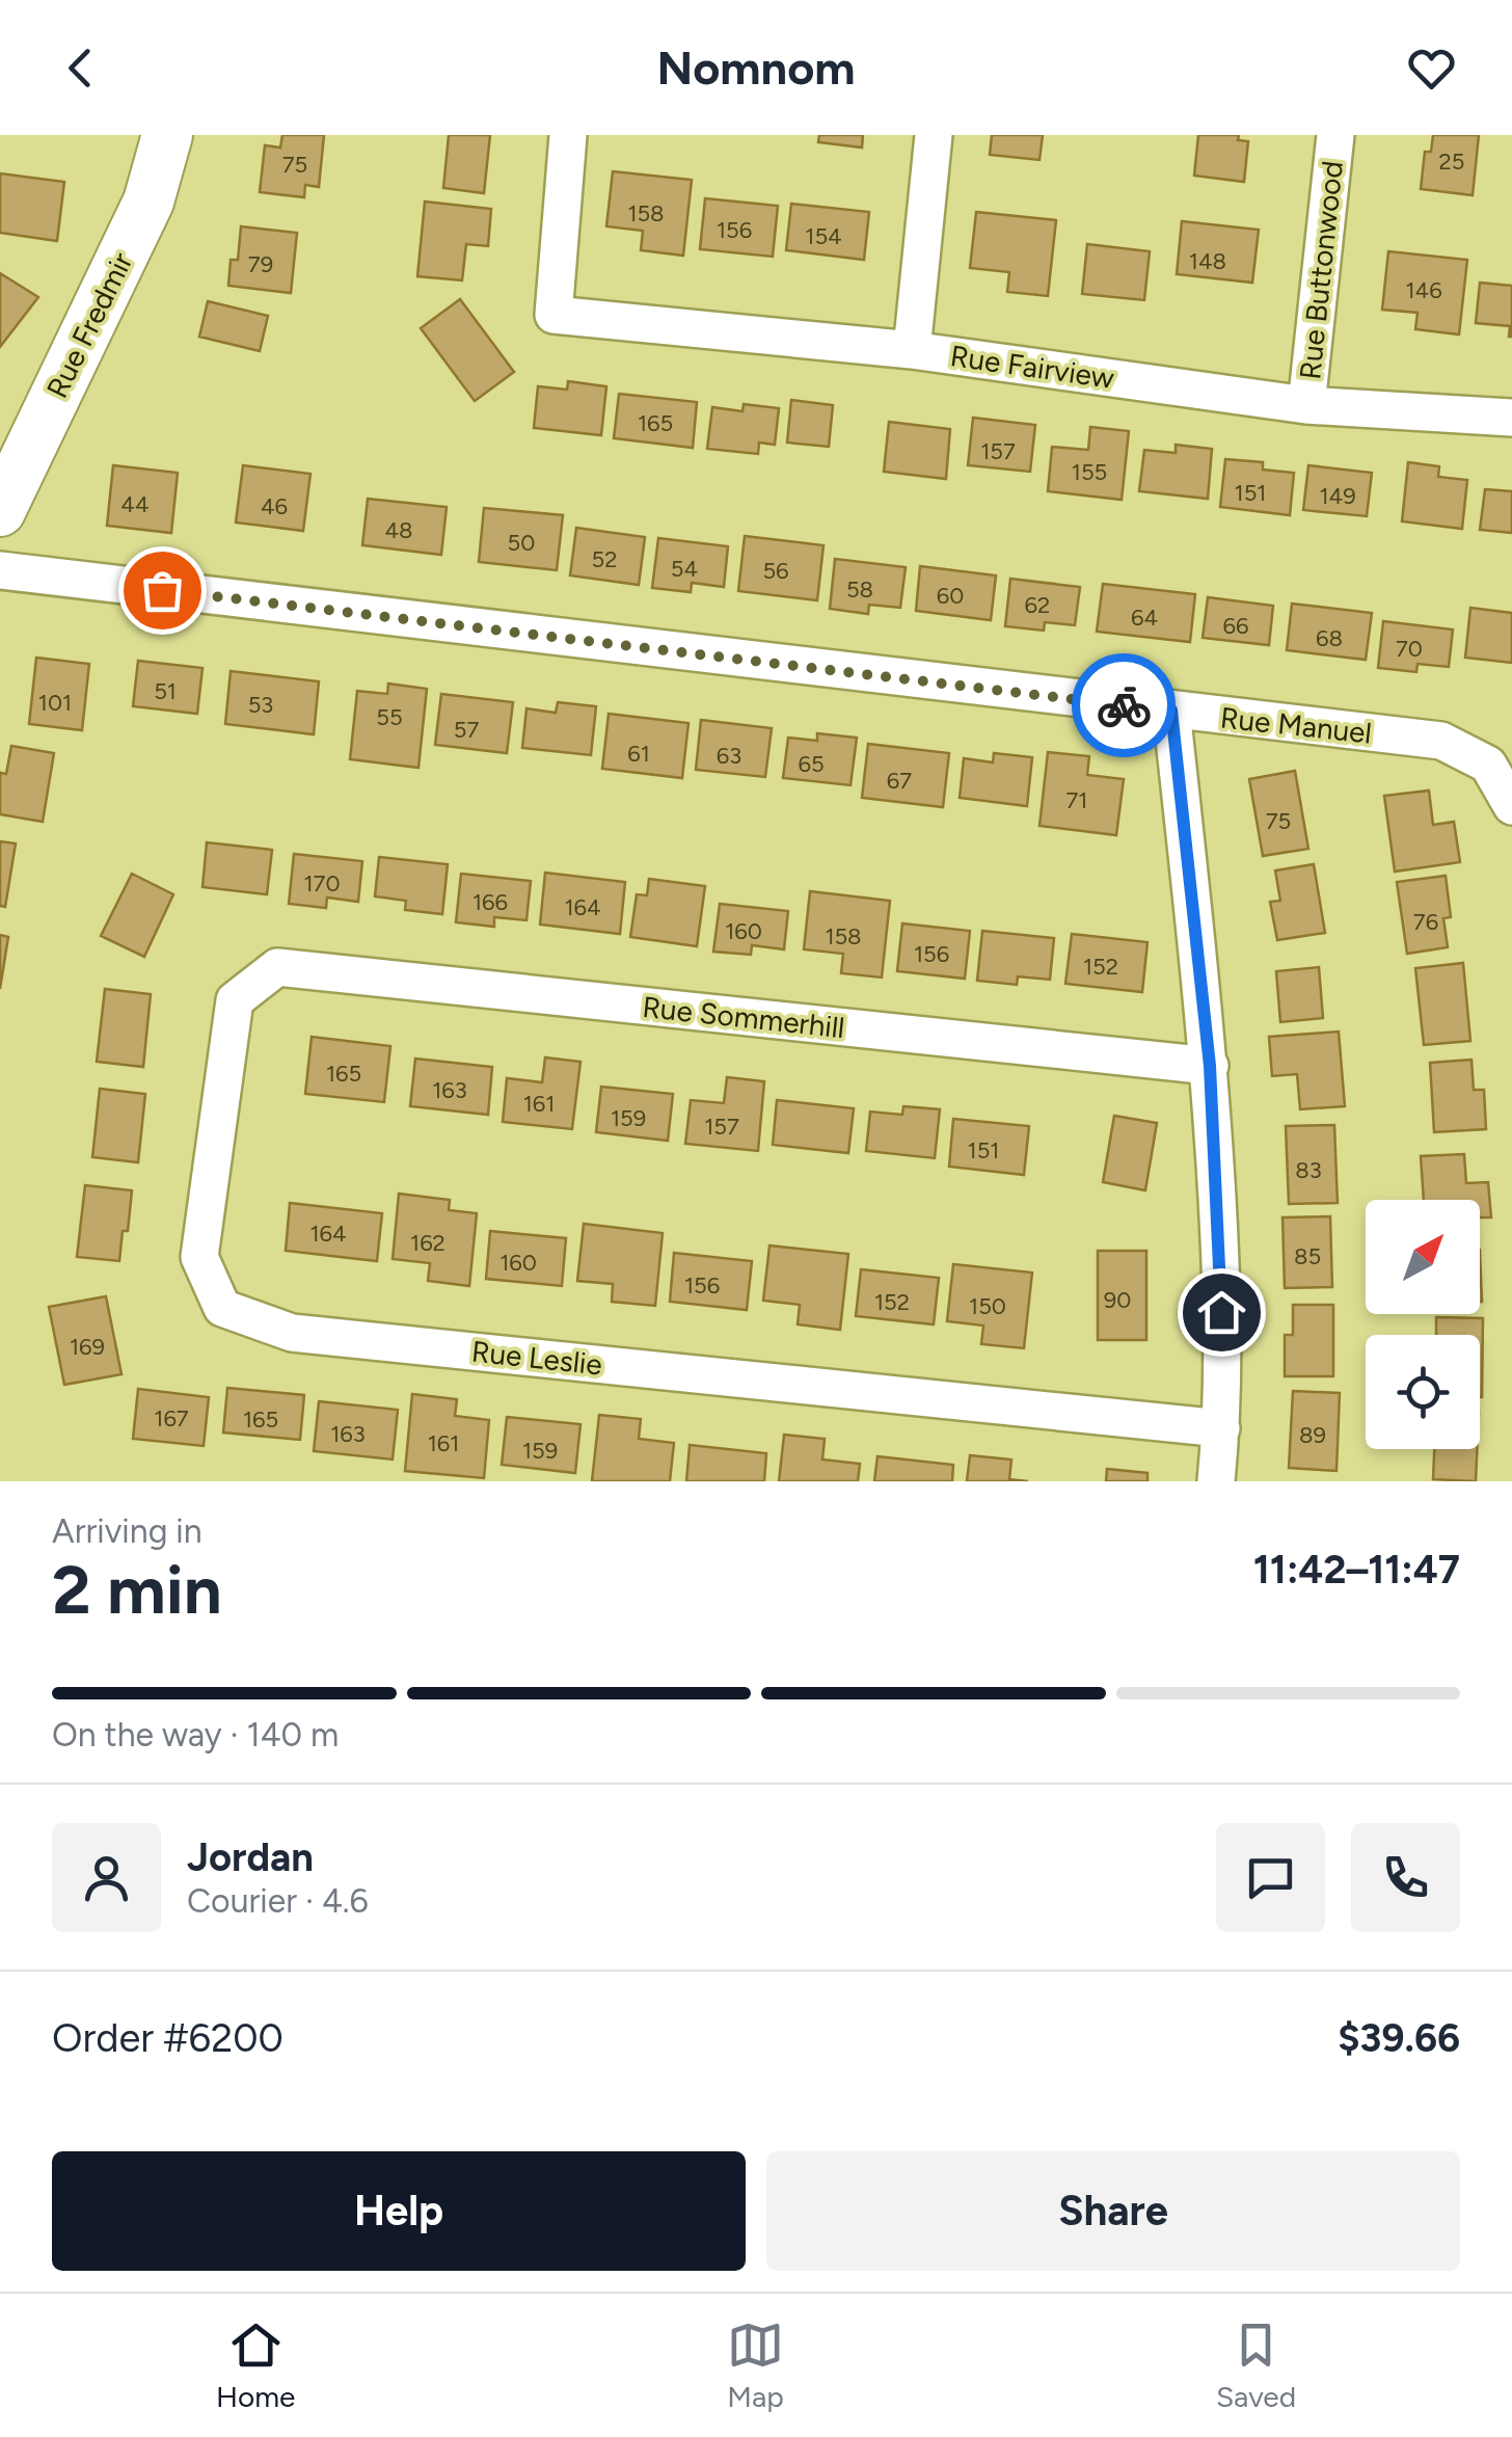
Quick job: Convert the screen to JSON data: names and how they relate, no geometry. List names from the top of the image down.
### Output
{
  "streets": {
    "street": [
      "Rue Buttonwood",
      "Rue Fredmir",
      "Rue Fairview",
      "Rue Manuel",
      "Rue Sommerhill",
      "Rue Leslie"
    ]
  },
  "crossings": [
    ["Rue Buttonwood", "Rue Fairview"],
    ["Rue Sommerhill", "Rue Leslie"]
  ],
  "house_numbers": [
    "25",
    "75",
    "158",
    "156",
    "154",
    "148",
    "79",
    "146",
    "165",
    "157",
    "155",
    "151",
    "149",
    "44",
    "46",
    "48",
    "50",
    "52",
    "54",
    "56",
    "58",
    "60",
    "62",
    "64",
    "66",
    "68",
    "70",
    "51",
    "101",
    "53",
    "55",
    "57",
    "61",
    "63",
    "65",
    "67",
    "71",
    "75",
    "170",
    "166",
    "164",
    "76",
    "160",
    "158",
    "156",
    "152",
    "165",
    "163",
    "161",
    "159",
    "157",
    "151",
    "83",
    "164",
    "162",
    "85",
    "160",
    "156",
    "90",
    "152",
    "150",
    "169",
    "167",
    "165",
    "163",
    "89",
    "161",
    "159"
  ],
  "north": "top right",
  "page": {
    "header": "Nomnom",
    "heading": ["2 min", "Arriving in", "11:42–11:47"],
    "panel": [
      "Jordan",
      "Courier · 4.6",
      "Order #6200",
      "$39.66"
    ],
    "bar": "On the way · 140 m",
    "buttons": ["Help", "Share"],
    "tabs": ["Home", "Map", "Saved"]
  }
}
